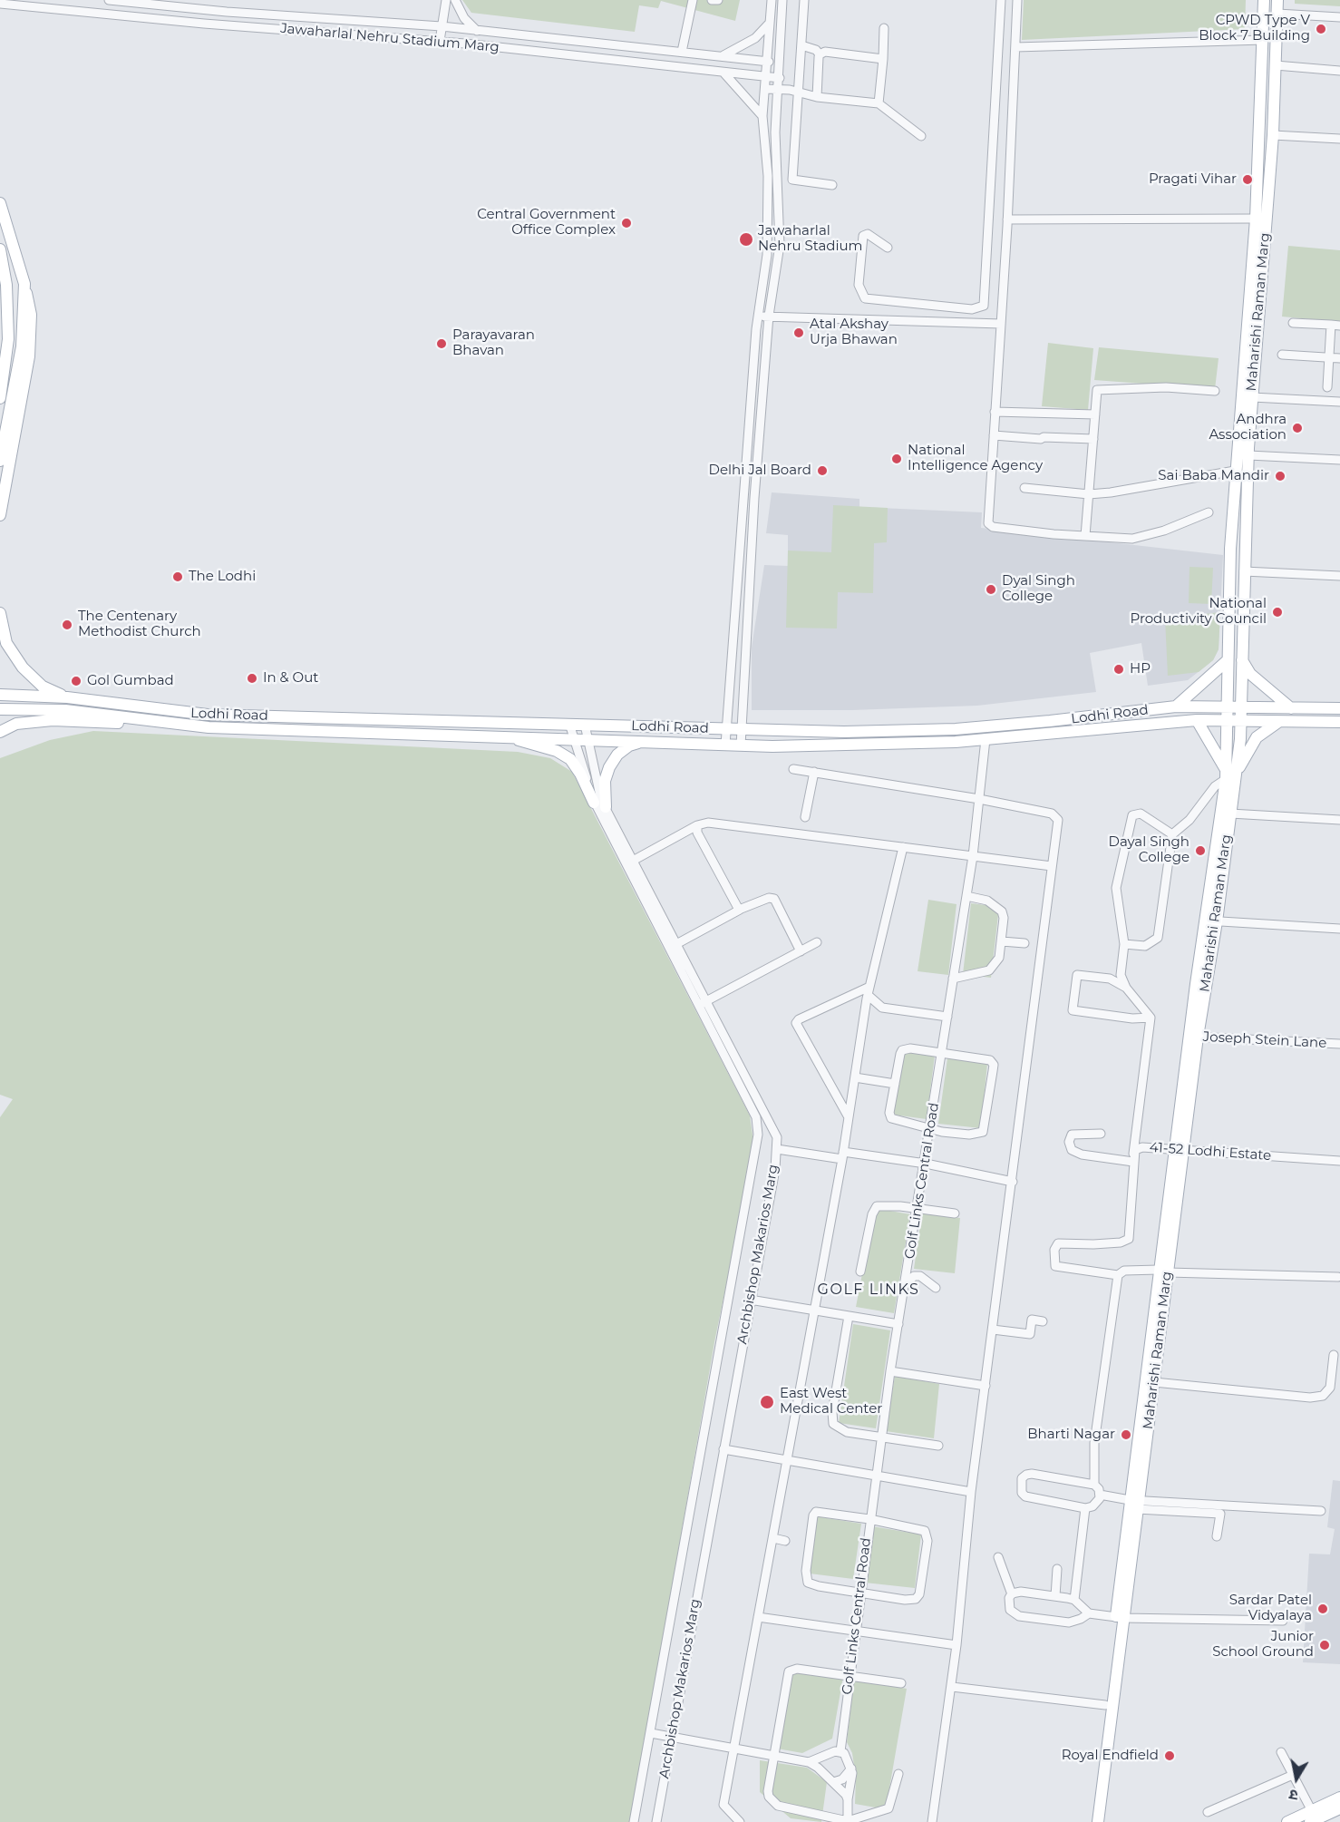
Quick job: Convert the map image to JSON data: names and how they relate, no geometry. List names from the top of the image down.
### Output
{
  "streets": {
    "main road": ["Maharishi Raman Marg", "Lodhi Road"],
    "street": [
      "Jawaharlal Nehru Stadium Marg",
      "Joseph Stein Lane",
      "41-52 Lodhi Estate",
      "Golf Links Central Road",
      "Archbishop Makarios Marg"
    ]
  },
  "crossings": [
    ["Maharishi Raman Marg", "Lodhi Road"],
    ["Maharishi Raman Marg", "Joseph Stein Lane"],
    ["Maharishi Raman Marg", "41-52 Lodhi Estate"],
    ["Lodhi Road", "Golf Links Central Road"],
    ["Lodhi Road", "Archbishop Makarios Marg"]
  ],
  "districts": ["GOLF LINKS"],
  "places": [
    "CPWD Type V Block 7 Building",
    "Pragati Vihar",
    "Central Government Office Complex",
    "Jawaharlal Nehru Stadium",
    "Atal Akshay Urja Bhawan",
    "Parayavaran Bhavan",
    "Andhra Association",
    "National Intelligence Agency",
    "Delhi Jal Board",
    "Sai Baba Mandir",
    "The Lodhi",
    "Dyal Singh College",
    "National Productivity Council",
    "The Centenary Methodist Church",
    "HP",
    "In & Out",
    "Gol Gumbad",
    "Dayal Singh College",
    "East West Medical Center",
    "Bharti Nagar",
    "Sardar Patel Vidyalaya",
    "Junior School Ground",
    "Royal Endfield"
  ],
  "north": "bottom"
}
